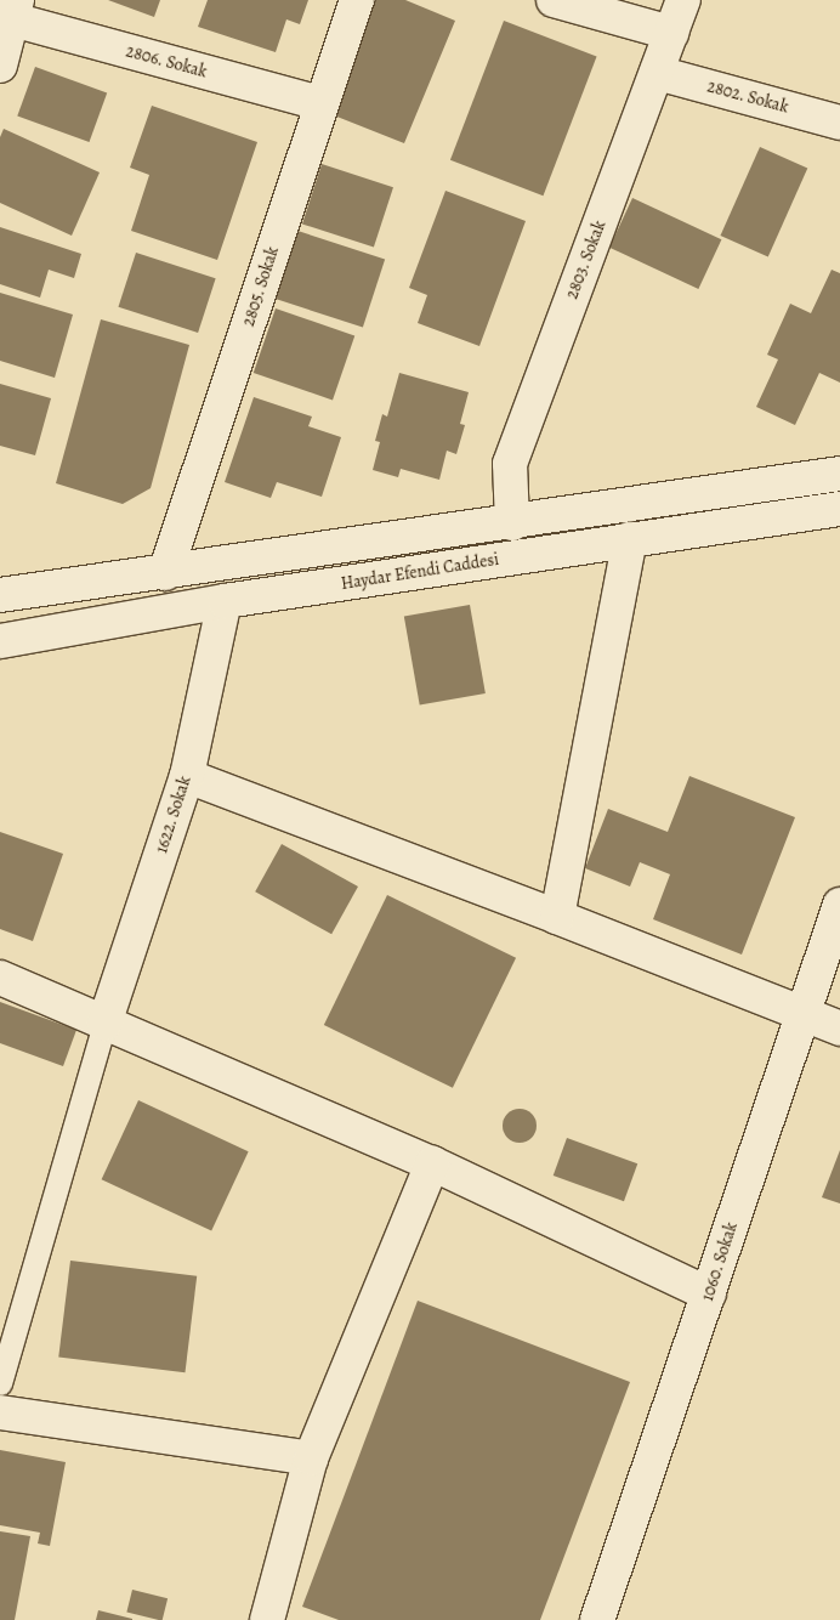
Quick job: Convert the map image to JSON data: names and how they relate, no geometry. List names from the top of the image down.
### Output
{
  "streets": {
    "street": [
      "2806. Sokak",
      "2802. Sokak",
      "2803. Sokak",
      "2805. Sokak",
      "Haydar Efendi Caddesi",
      "1622. Sokak",
      "1060. Sokak"
    ]
  },
  "crossings": [
    ["2806. Sokak", "2805. Sokak"],
    ["2802. Sokak", "2803. Sokak"],
    ["2803. Sokak", "Haydar Efendi Caddesi"],
    ["2805. Sokak", "Haydar Efendi Caddesi"],
    ["Haydar Efendi Caddesi", "1622. Sokak"]
  ]
}
